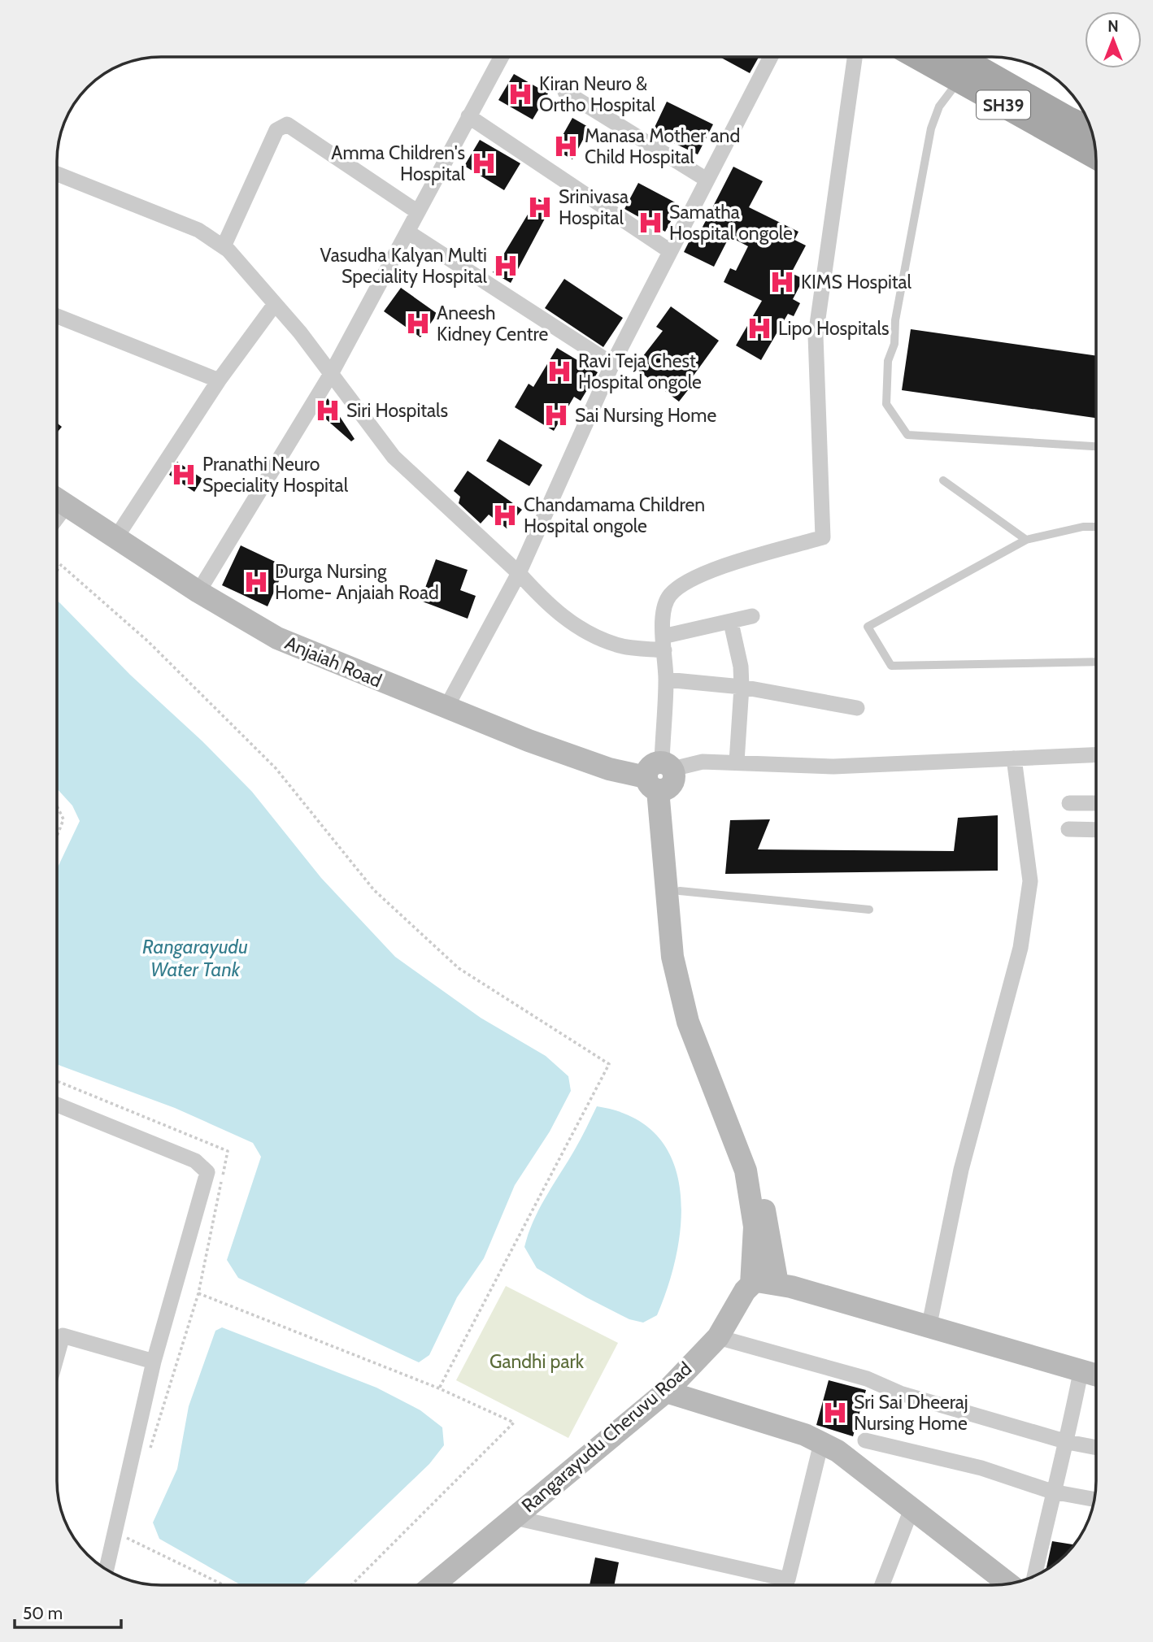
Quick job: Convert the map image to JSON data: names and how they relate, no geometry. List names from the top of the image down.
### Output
{
  "streets": {
    "main road": ["SH39"],
    "street": ["Anjaiah Road", "Rangarayudu Cheruvu Road"]
  },
  "water": ["Rangarayudu Water Tank"],
  "parks": ["Gandhi park"],
  "places": {
    "hospital": [
      "Kiran Neuro & Ortho Hospital",
      "Manasa Mother and Child Hospital",
      "Amma Children's Hospital",
      "Srinivasa Hospital",
      "Samatha Hospital ongole",
      "Vasudha Kalyan Multi Speciality Hospital",
      "KIMS Hospital",
      "Aneesh Kidney Centre",
      "Lipo Hospitals",
      "Ravi Teja Chest Hospital ongole",
      "Siri Hospitals",
      "Sai Nursing Home",
      "Pranathi Neuro Speciality Hospital",
      "Chandamama Children Hospital ongole",
      "Durga Nursing Home- Anjaiah Road",
      "Sri Sai Dheeraj Nursing Home"
    ]
  },
  "scale_bar": "50 m",
  "north": "top"
}
